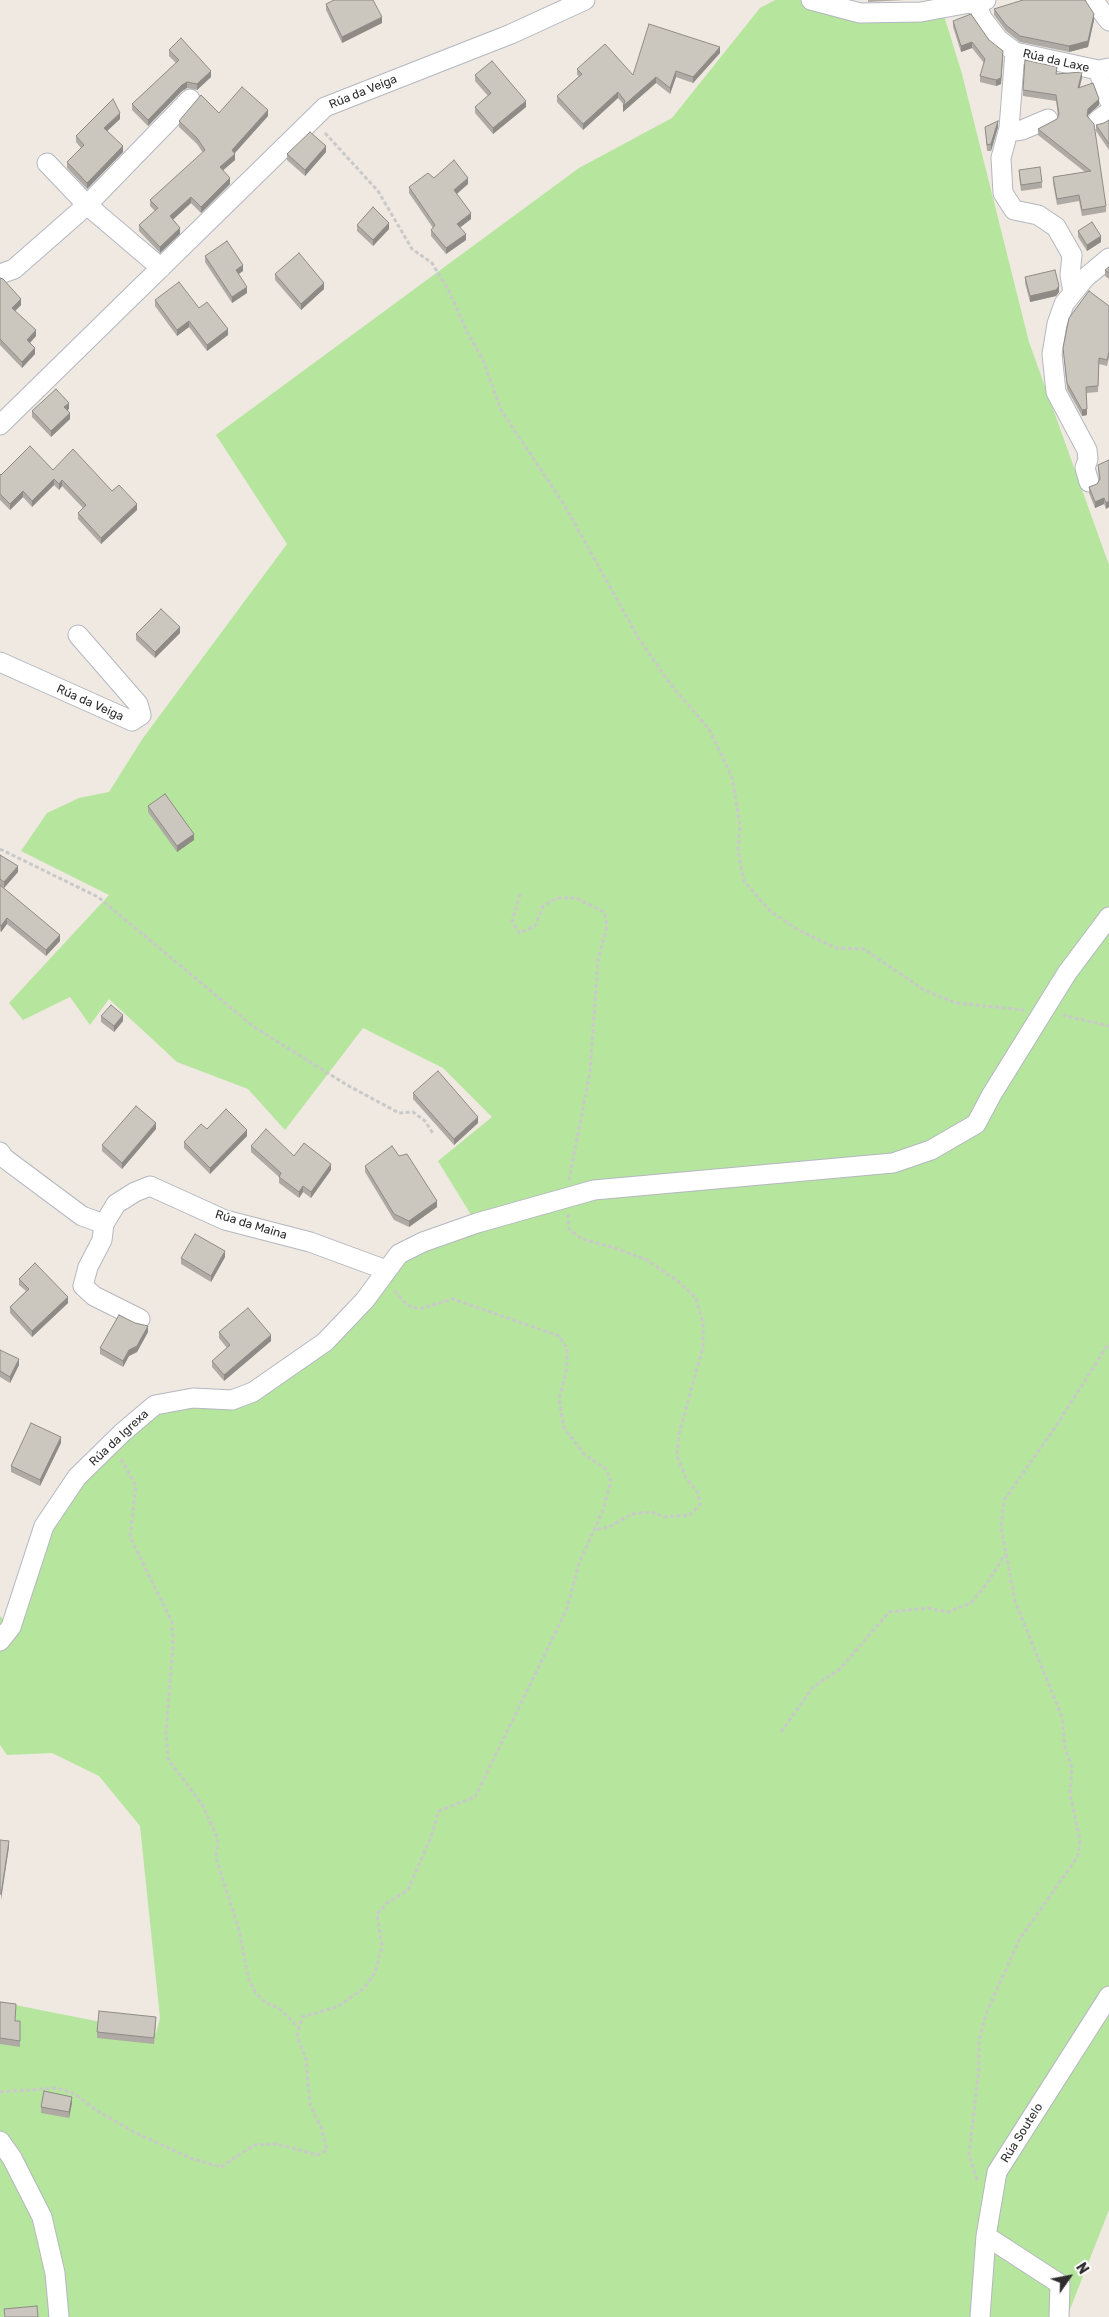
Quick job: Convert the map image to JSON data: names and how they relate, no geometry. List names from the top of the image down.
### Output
{
  "streets": {
    "street": [
      "Rúa da Laxe",
      "Rúa da Veiga",
      "Rúa da Maina",
      "Rúa da Igrexa",
      "Rúa Soutelo"
    ]
  },
  "crossings": [
    ["Rúa da Maina", "Rúa da Igrexa"]
  ],
  "north": "top right"
}
